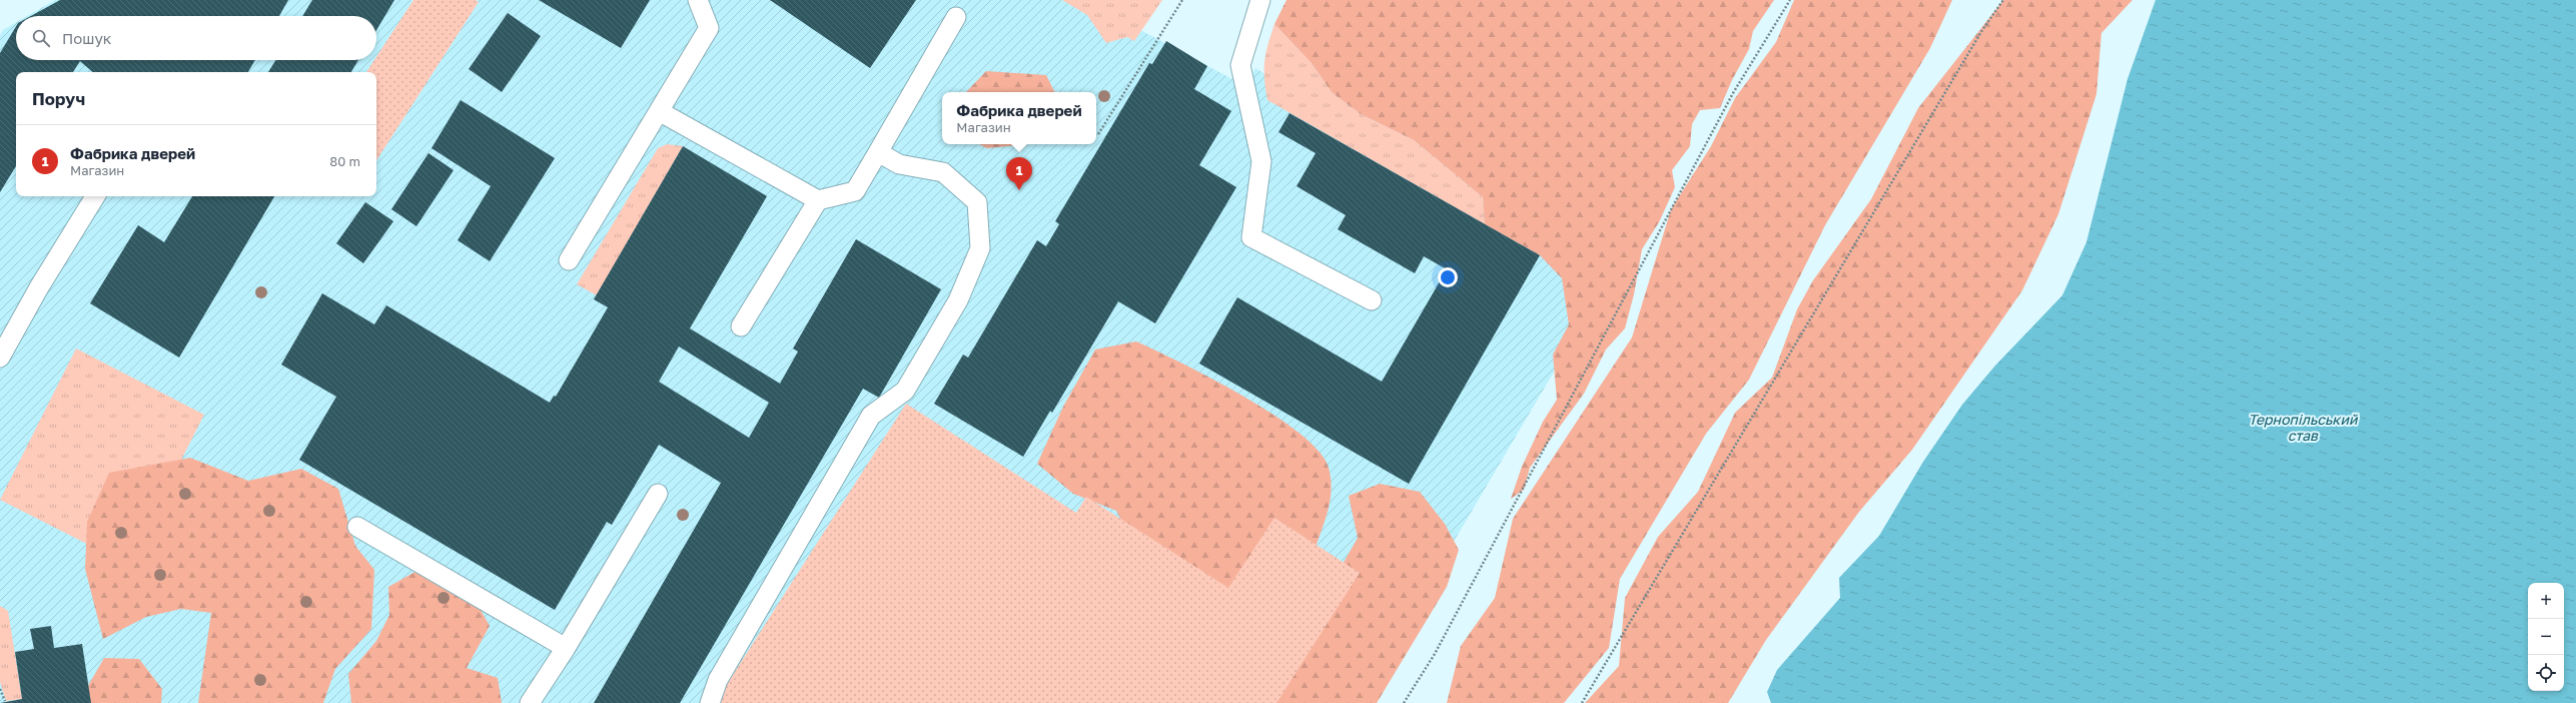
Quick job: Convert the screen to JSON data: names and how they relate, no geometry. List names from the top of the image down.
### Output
{
  "water": ["Тернопільський став"],
  "page": {
    "search": "Пошук",
    "heading": "Поруч",
    "popup": ["Фабрика дверей", "Магазин"],
    "list": [
      {
        "mark": "1",
        "name": "Фабрика дверей",
        "note": "Магазин",
        "value": "80 m"
      }
    ],
    "pins": "1",
    "map_buttons": ["+", "−"]
  }
}
